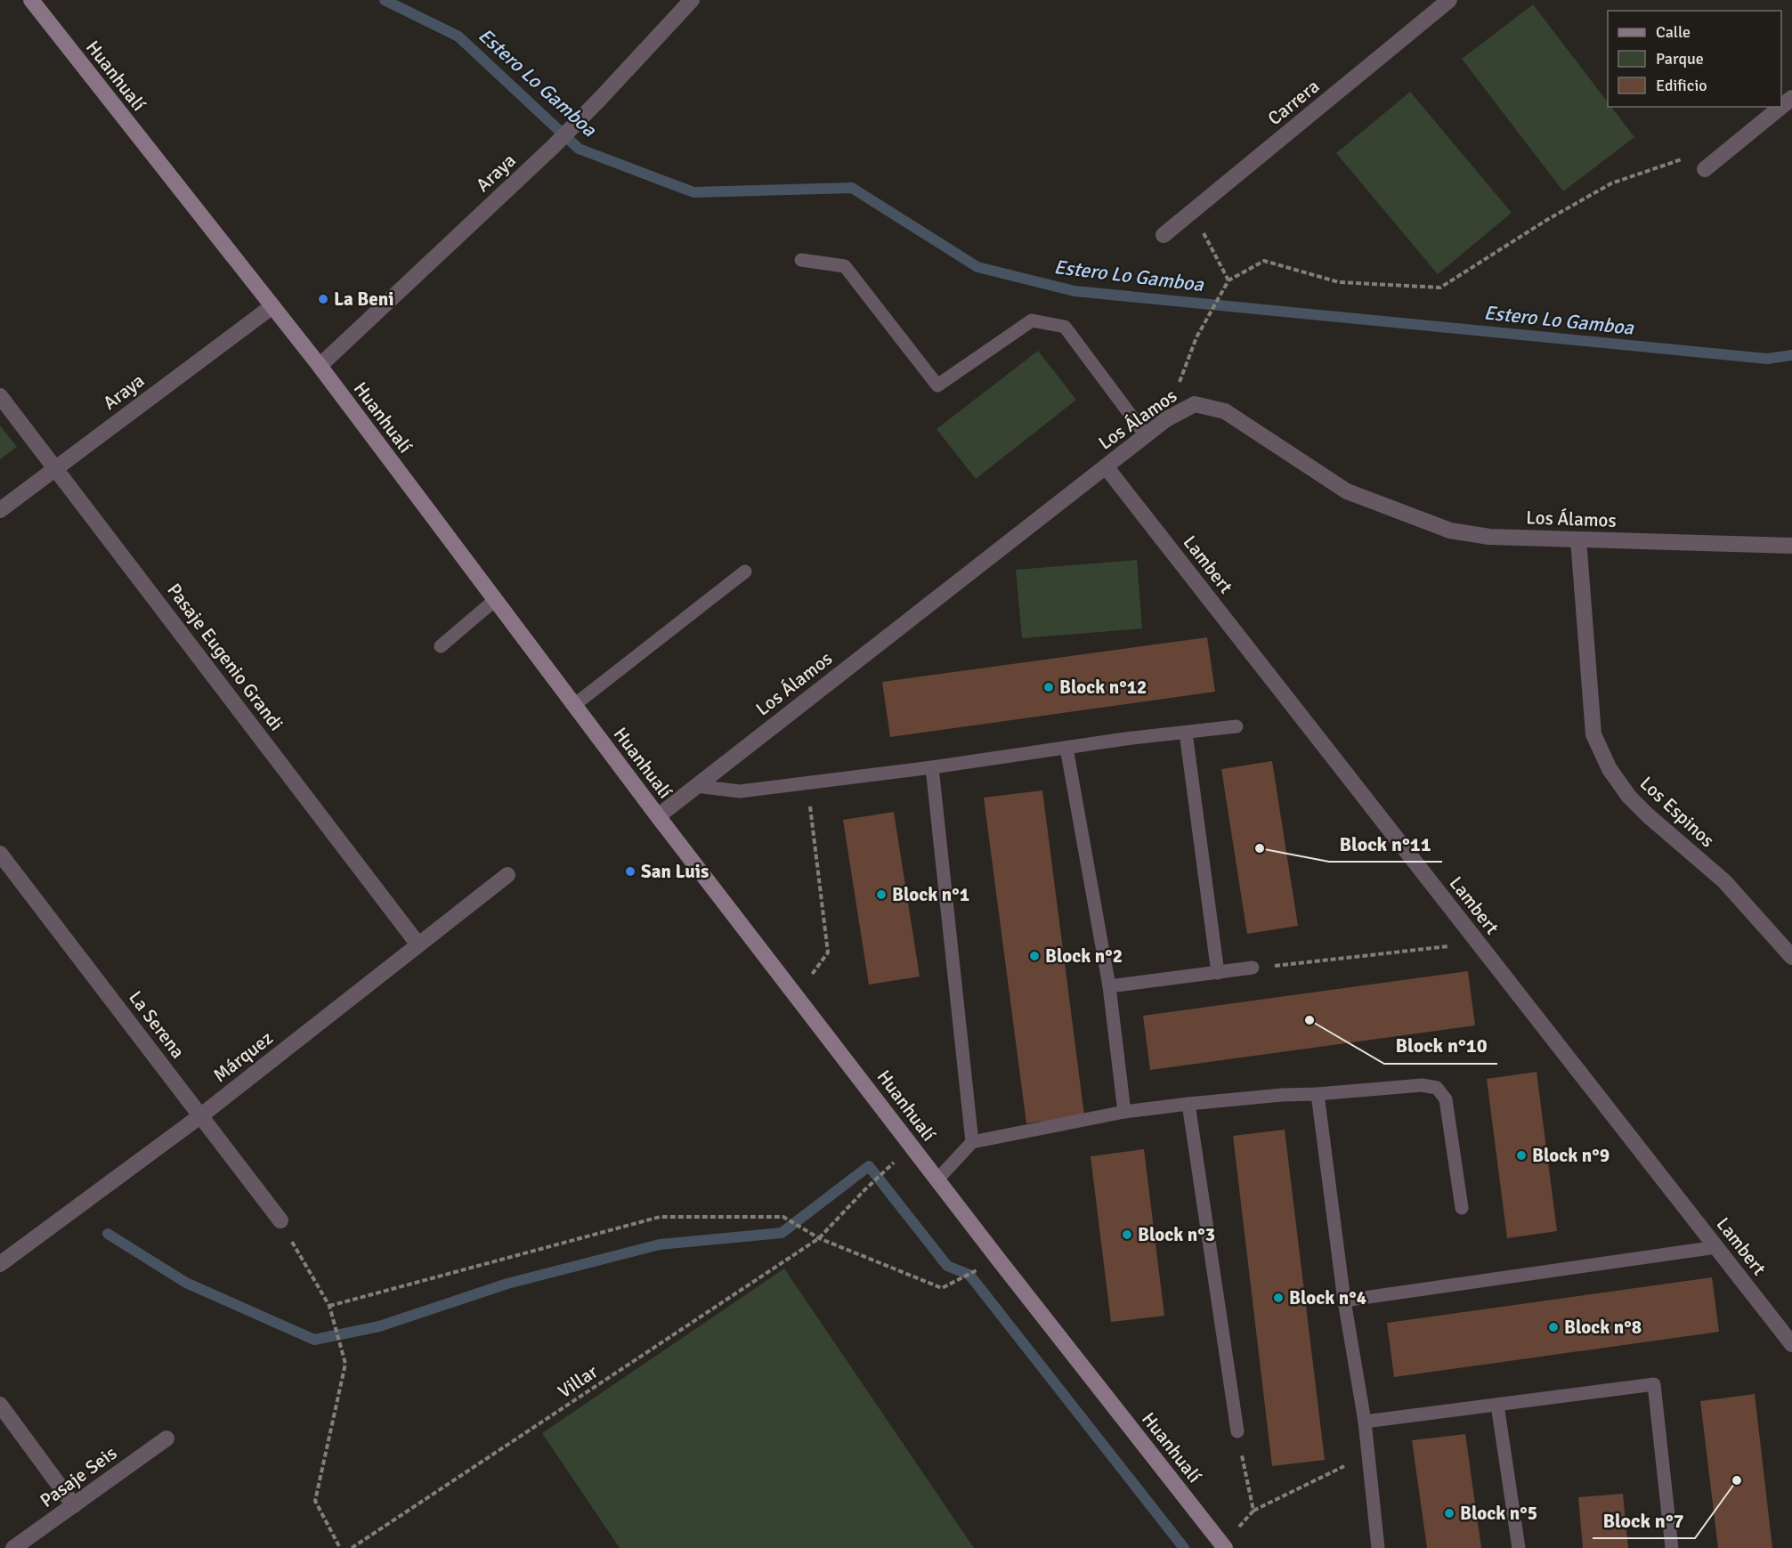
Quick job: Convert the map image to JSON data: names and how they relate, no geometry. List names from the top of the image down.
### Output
{
  "streets": {
    "street": [
      "Huanhualí",
      "Carrera",
      "Araya",
      "Los Álamos",
      "Lambert",
      "Pasaje Eugenio Grandi",
      "Los Espinos",
      "La Serena",
      "Márquez",
      "Pasaje Seis"
    ],
    "path": ["Villar"]
  },
  "crossings": [
    ["Huanhualí", "Araya"],
    ["Huanhualí", "Los Álamos"],
    ["Huanhualí", "Villar"],
    ["Araya", "Pasaje Eugenio Grandi"],
    ["Los Álamos", "Lambert"],
    ["Los Álamos", "Los Espinos"],
    ["Pasaje Eugenio Grandi", "Márquez"],
    ["La Serena", "Márquez"]
  ],
  "water": ["Estero Lo Gamboa"],
  "places": [
    "La Beni",
    "Block n°12",
    "Block n°11",
    "San Luis",
    "Block n°1",
    "Block n°2",
    "Block n°10",
    "Block n°9",
    "Block n°3",
    "Block n°4",
    "Block n°8",
    "Block n°7",
    "Block n°5"
  ],
  "legend": ["Calle", "Parque", "Edificio"]
}
